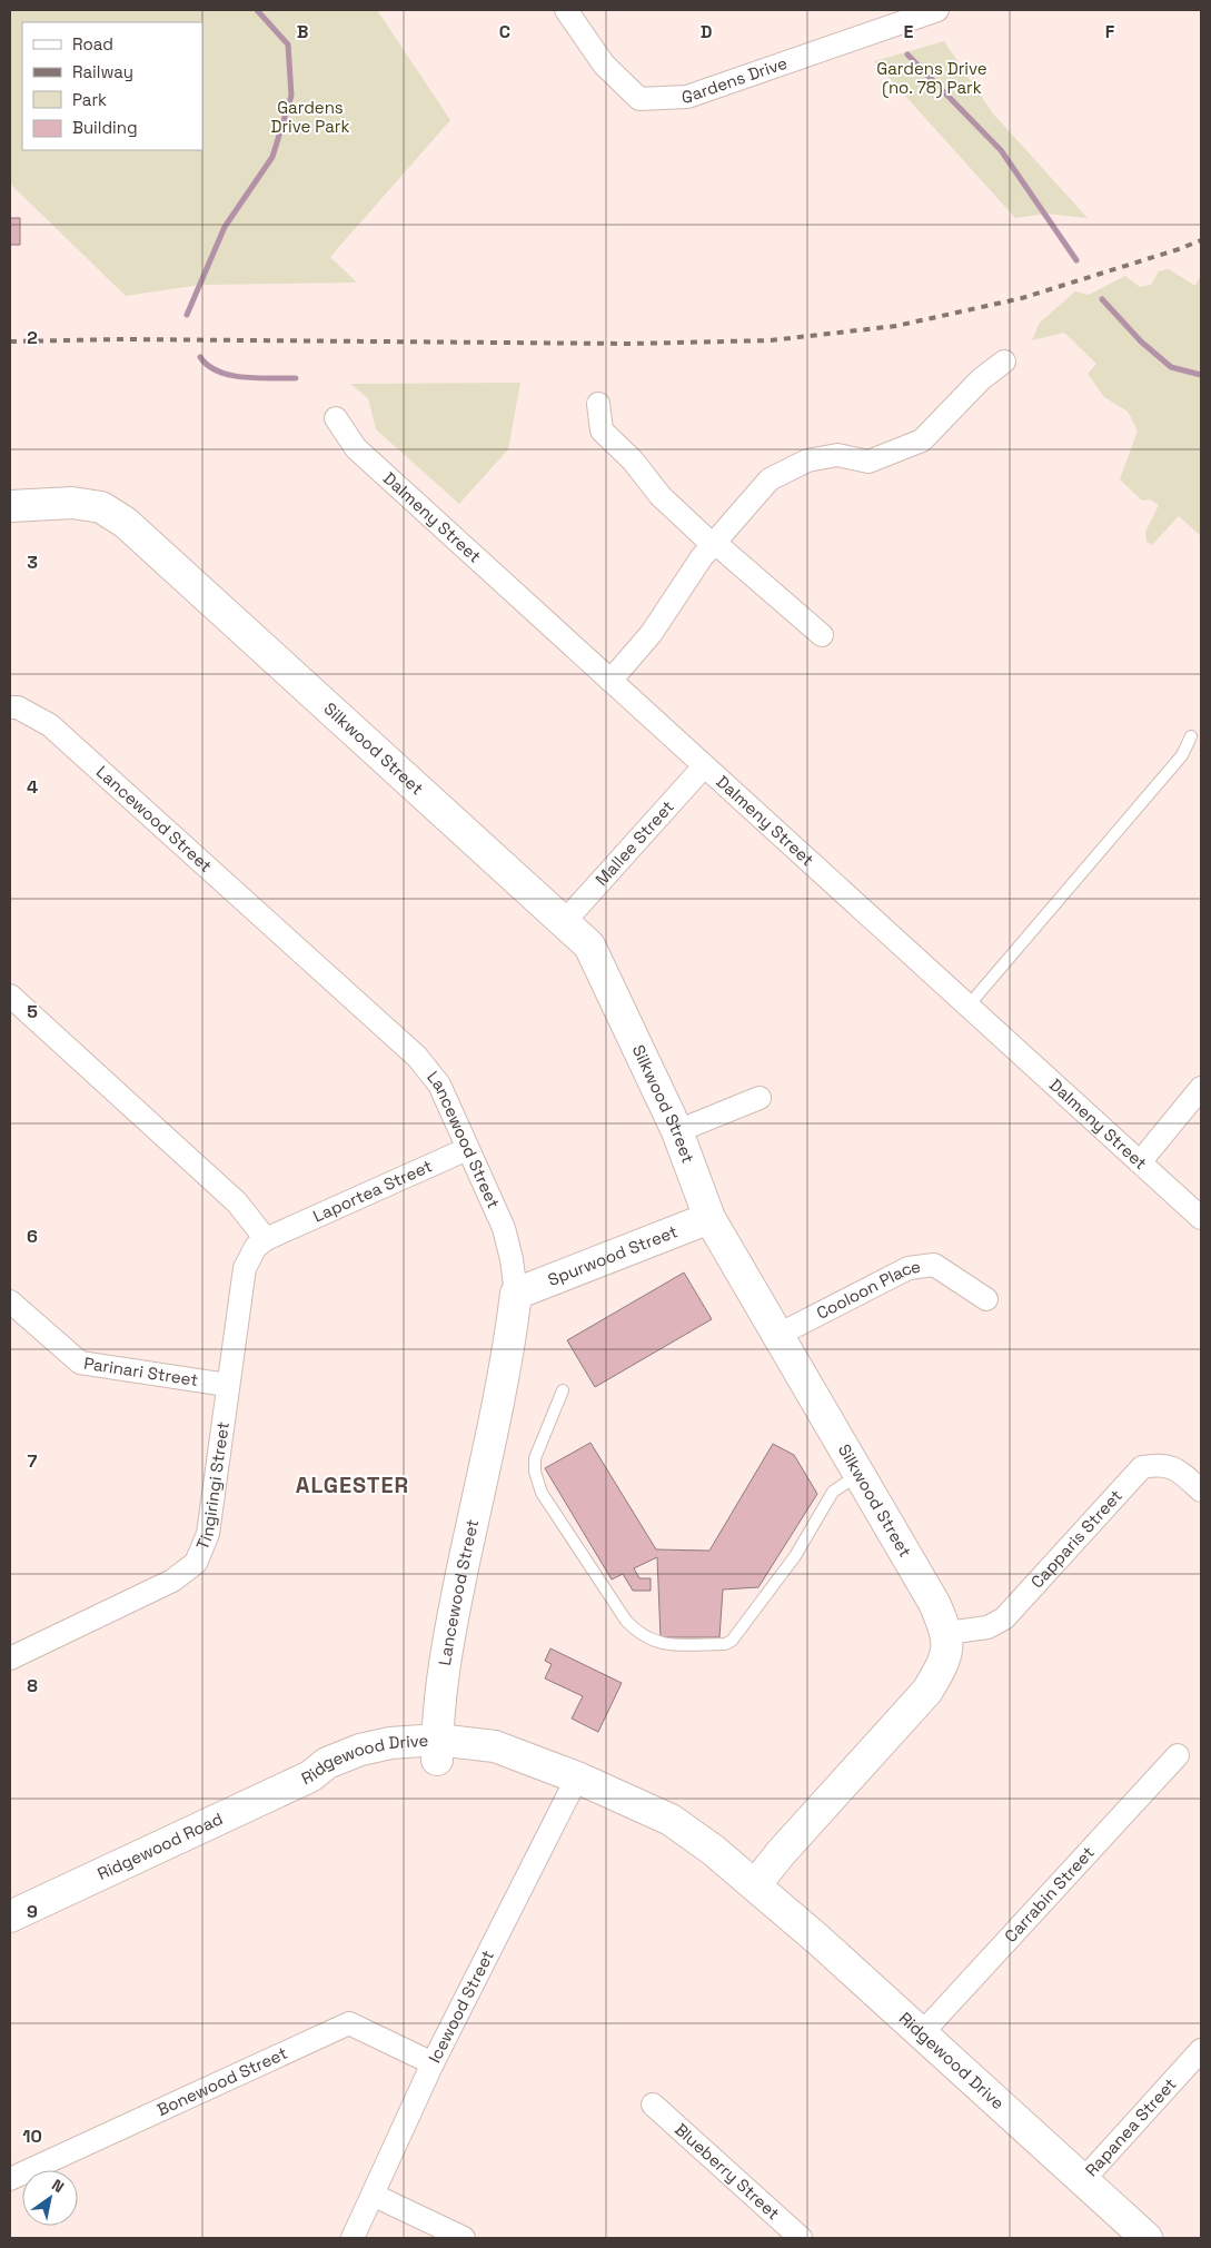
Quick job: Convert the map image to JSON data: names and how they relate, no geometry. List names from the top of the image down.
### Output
{
  "streets": {
    "street": [
      "Gardens Drive",
      "Dalmeny Street",
      "Silkwood Street",
      "Lancewood Street",
      "Mallee Street",
      "Laportea Street",
      "Spurwood Street",
      "Cooloon Place",
      "Parinari Street",
      "Tingiringi Street",
      "Capparis Street",
      "Ridgewood Drive",
      "Ridgewood Road",
      "Carrabin Street",
      "Icewood Street",
      "Bonewood Street",
      "Rapanea Street",
      "Blueberry Street"
    ]
  },
  "crossings": [
    ["Dalmeny Street", "Mallee Street"],
    ["Silkwood Street", "Mallee Street"],
    ["Silkwood Street", "Spurwood Street"],
    ["Silkwood Street", "Cooloon Place"],
    ["Silkwood Street", "Capparis Street"],
    ["Lancewood Street", "Laportea Street"],
    ["Lancewood Street", "Spurwood Street"],
    ["Lancewood Street", "Ridgewood Drive"],
    ["Laportea Street", "Tingiringi Street"],
    ["Parinari Street", "Tingiringi Street"],
    ["Ridgewood Drive", "Ridgewood Road"],
    ["Ridgewood Drive", "Carrabin Street"],
    ["Ridgewood Drive", "Icewood Street"],
    ["Ridgewood Drive", "Rapanea Street"],
    ["Icewood Street", "Bonewood Street"]
  ],
  "districts": ["ALGESTER"],
  "parks": ["Gardens Drive (no. 78) Park", "Gardens Drive Park"],
  "legend": [
    "Road",
    "Railway",
    "Park",
    "Building"
  ],
  "north": "top right",
  "grid": {
    "columns": [
      "B",
      "C",
      "D",
      "E",
      "F"
    ],
    "rows": [
      "2",
      "3",
      "4",
      "5",
      "6",
      "7",
      "8",
      "9",
      "10"
    ]
  }
}
